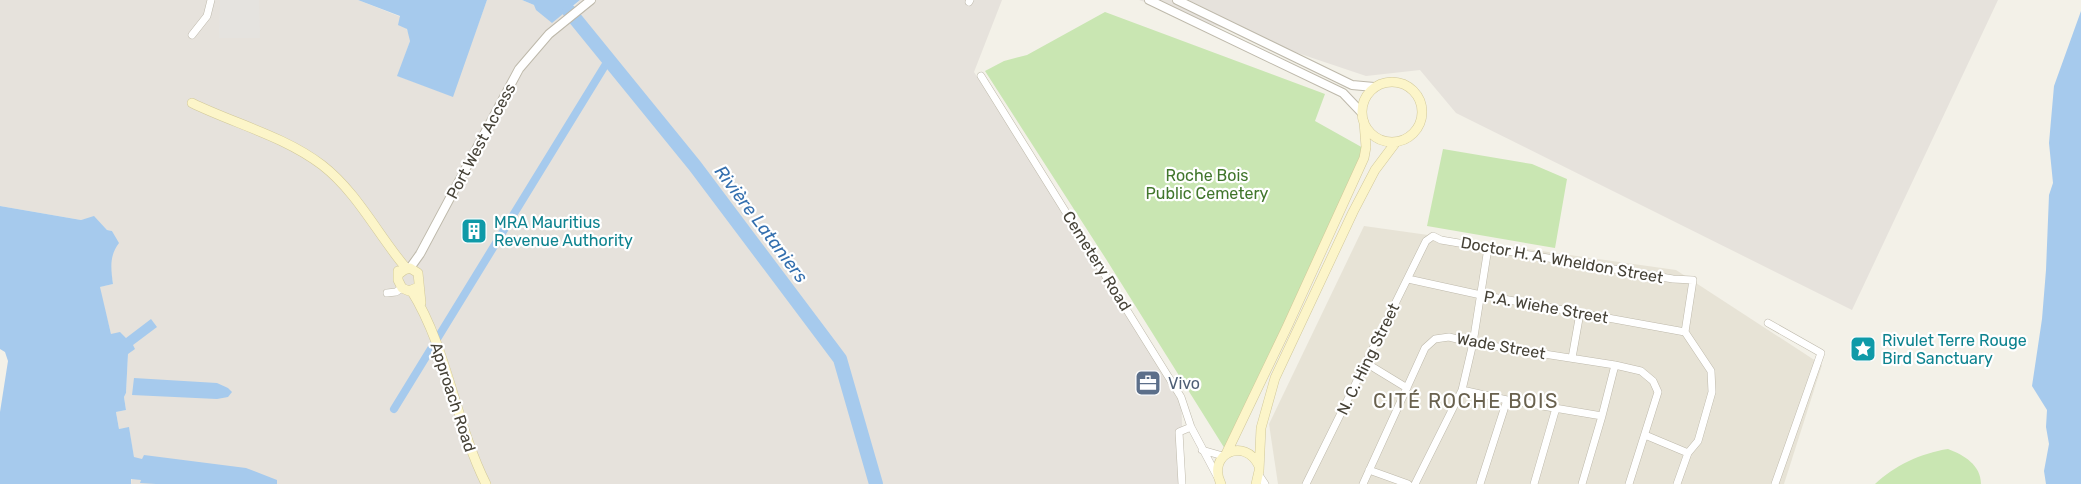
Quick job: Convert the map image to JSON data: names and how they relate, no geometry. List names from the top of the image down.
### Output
{
  "streets": {
    "main road": ["Approach Road"],
    "street": [
      "Port West Access",
      "Doctor H. A. Wheldon Street",
      "Cemetery Road",
      "P.A. Wiehe Street",
      "Wade Street",
      "N. C. Hing Street"
    ]
  },
  "crossings": [
    ["Doctor H. A. Wheldon Street", "P.A. Wiehe Street"],
    ["Doctor H. A. Wheldon Street", "N. C. Hing Street"],
    ["P.A. Wiehe Street", "N. C. Hing Street"]
  ],
  "districts": ["CITÉ ROCHE BOIS"],
  "water": ["Rivière Lataniers"],
  "parks": ["Roche Bois Public Cemetery"],
  "places": {
    "building": ["MRA Mauritius Revenue Authority"],
    "place": ["Rivulet Terre Rouge Bird Sanctuary"],
    "office": ["Vivo"]
  }
}
